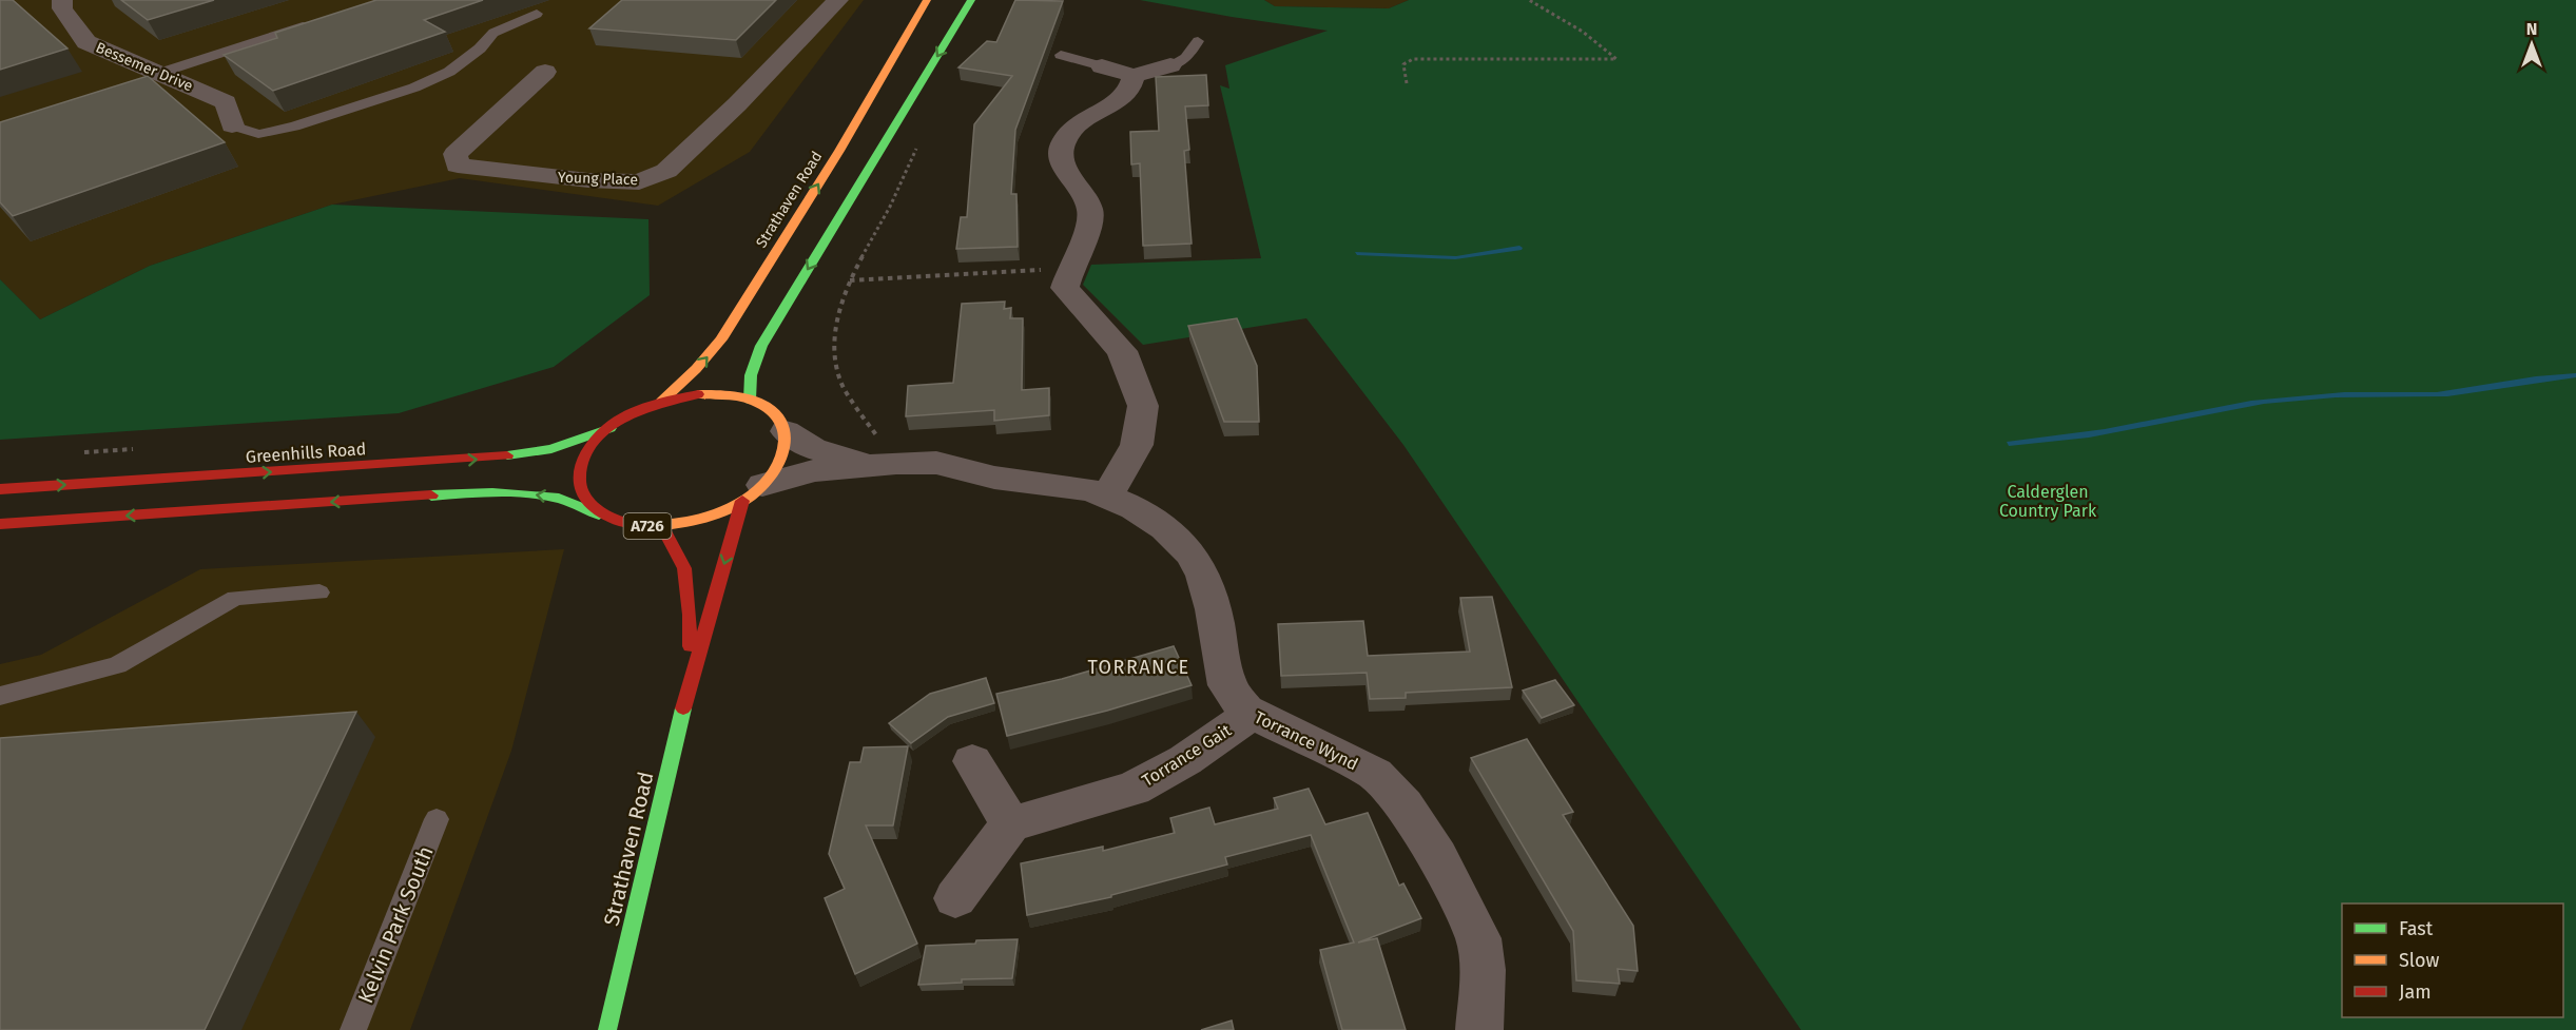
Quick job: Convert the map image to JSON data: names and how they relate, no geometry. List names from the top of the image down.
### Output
{
  "streets": {
    "main road": ["Strathaven Road", "Greenhills Road", "A726"],
    "street": [
      "Bessemer Drive",
      "Young Place",
      "Torrance Wynd",
      "Torrance Gait"
    ],
    "lane": ["Kelvin Park South"]
  },
  "crossings": [
    ["Strathaven Road", "Greenhills Road"],
    ["Strathaven Road", "A726"],
    ["Strathaven Road", "Torrance Wynd"],
    ["Greenhills Road", "A726"],
    ["Greenhills Road", "Torrance Wynd"],
    ["A726", "Torrance Wynd"],
    ["Torrance Wynd", "Torrance Gait"]
  ],
  "districts": ["TORRANCE"],
  "parks": ["Calderglen Country Park"],
  "legend": ["Fast", "Slow", "Jam"],
  "north": "top"
}
